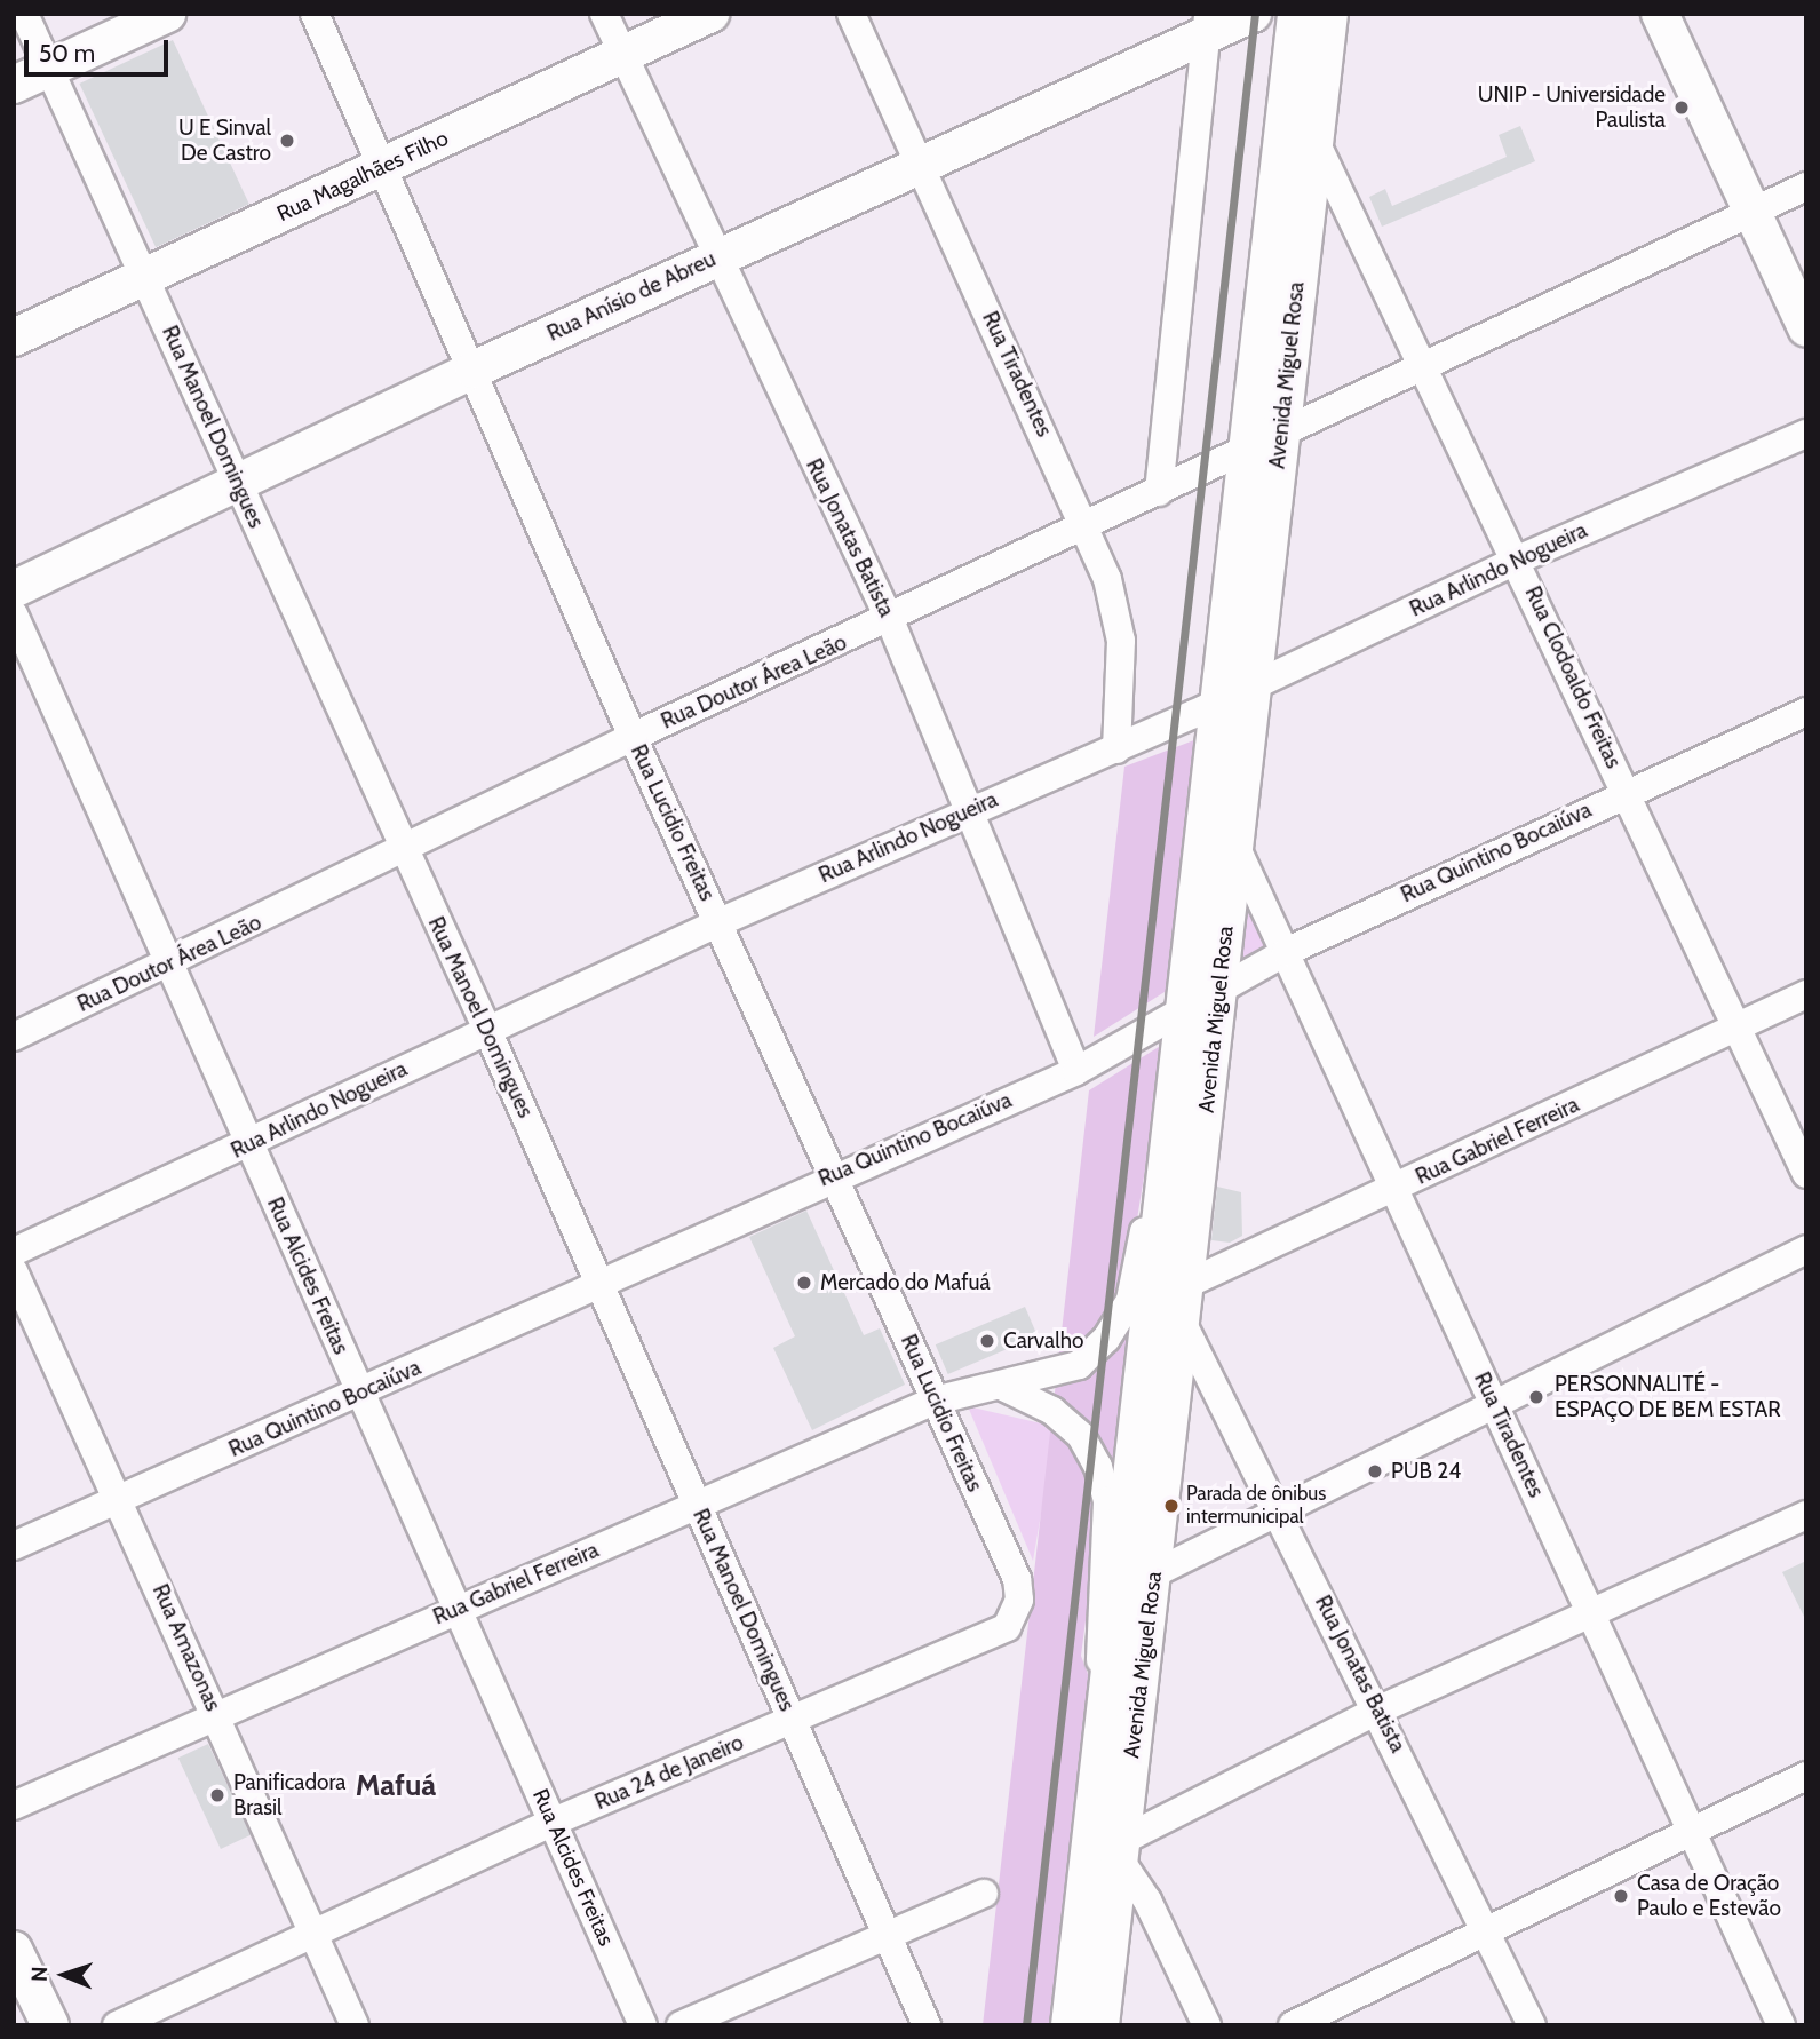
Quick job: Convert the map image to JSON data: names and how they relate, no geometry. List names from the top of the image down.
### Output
{
  "streets": {
    "main road": ["Rua Magalhães Filho", "Rua Anísio de Abreu", "Avenida Miguel Rosa"],
    "street": [
      "Rua Tiradentes",
      "Rua Manoel Domingues",
      "Rua Jonatas Batista",
      "Rua Arlindo Nogueira",
      "Rua Clodoaldo Freitas",
      "Rua Doutor Área Leão",
      "Rua Lucidio Freitas",
      "Rua Quintino Bocaiúva",
      "Rua Gabriel Ferreira",
      "Rua Alcides Freitas",
      "Rua Amazonas",
      "Rua 24 de Janeiro"
    ]
  },
  "crossings": [
    ["Rua Magalhães Filho", "Rua Manoel Domingues"],
    ["Rua Magalhães Filho", "Rua Jonatas Batista"],
    ["Rua Magalhães Filho", "Rua Lucidio Freitas"],
    ["Rua Anísio de Abreu", "Rua Tiradentes"],
    ["Rua Anísio de Abreu", "Rua Manoel Domingues"],
    ["Rua Anísio de Abreu", "Rua Jonatas Batista"],
    ["Rua Anísio de Abreu", "Rua Lucidio Freitas"],
    ["Rua Tiradentes", "Avenida Miguel Rosa"],
    ["Rua Tiradentes", "Rua Arlindo Nogueira"],
    ["Rua Tiradentes", "Rua Doutor Área Leão"],
    ["Rua Tiradentes", "Rua Quintino Bocaiúva"],
    ["Rua Tiradentes", "Rua Gabriel Ferreira"],
    ["Avenida Miguel Rosa", "Rua Jonatas Batista"],
    ["Avenida Miguel Rosa", "Rua Arlindo Nogueira"],
    ["Avenida Miguel Rosa", "Rua Clodoaldo Freitas"],
    ["Avenida Miguel Rosa", "Rua Doutor Área Leão"],
    ["Avenida Miguel Rosa", "Rua Quintino Bocaiúva"],
    ["Avenida Miguel Rosa", "Rua Gabriel Ferreira"],
    ["Rua Manoel Domingues", "Rua Arlindo Nogueira"],
    ["Rua Manoel Domingues", "Rua Doutor Área Leão"],
    ["Rua Manoel Domingues", "Rua Quintino Bocaiúva"],
    ["Rua Manoel Domingues", "Rua Gabriel Ferreira"],
    ["Rua Manoel Domingues", "Rua 24 de Janeiro"],
    ["Rua Jonatas Batista", "Rua Arlindo Nogueira"],
    ["Rua Jonatas Batista", "Rua Doutor Área Leão"],
    ["Rua Jonatas Batista", "Rua Quintino Bocaiúva"],
    ["Rua Arlindo Nogueira", "Rua Clodoaldo Freitas"],
    ["Rua Arlindo Nogueira", "Rua Lucidio Freitas"],
    ["Rua Arlindo Nogueira", "Rua Alcides Freitas"],
    ["Rua Clodoaldo Freitas", "Rua Doutor Área Leão"],
    ["Rua Clodoaldo Freitas", "Rua Quintino Bocaiúva"],
    ["Rua Clodoaldo Freitas", "Rua Gabriel Ferreira"],
    ["Rua Doutor Área Leão", "Rua Lucidio Freitas"],
    ["Rua Doutor Área Leão", "Rua Alcides Freitas"],
    ["Rua Lucidio Freitas", "Rua Quintino Bocaiúva"],
    ["Rua Lucidio Freitas", "Rua Gabriel Ferreira"],
    ["Rua Lucidio Freitas", "Rua 24 de Janeiro"],
    ["Rua Quintino Bocaiúva", "Rua Alcides Freitas"],
    ["Rua Quintino Bocaiúva", "Rua Amazonas"],
    ["Rua Gabriel Ferreira", "Rua Alcides Freitas"],
    ["Rua Gabriel Ferreira", "Rua Amazonas"],
    ["Rua Alcides Freitas", "Rua 24 de Janeiro"],
    ["Rua Amazonas", "Rua 24 de Janeiro"]
  ],
  "districts": ["Mafuá"],
  "places": [
    "UNIP - Universidade Paulista",
    "U E Sinval De Castro",
    "Mercado do Mafuá",
    "Carvalho",
    "PERSONNALITÉ - ESPAÇO DE BEM ESTAR",
    "PUB 24",
    "Parada de ônibus intermunicipal",
    "Panificadora Brasil",
    "Casa de Oração Paulo e Estevão"
  ],
  "scale_bar": "50 m",
  "north": "left"
}
